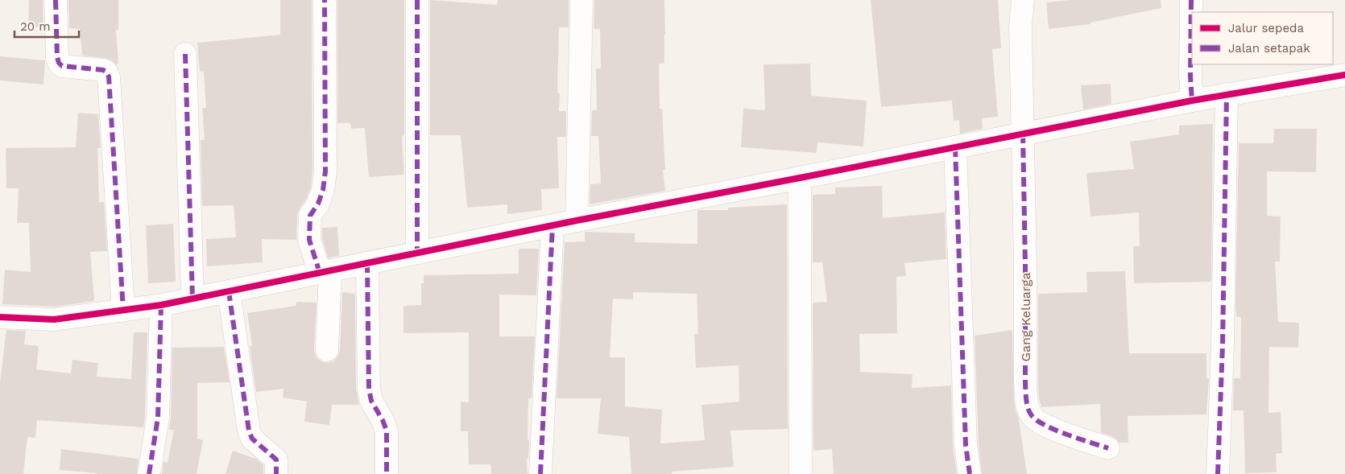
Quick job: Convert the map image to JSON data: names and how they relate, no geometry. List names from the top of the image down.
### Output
{
  "streets": {
    "street": ["Gang Keluarga"]
  },
  "legend": ["Jalur sepeda", "Jalan setapak"],
  "scale_bar": "20 m"
}
